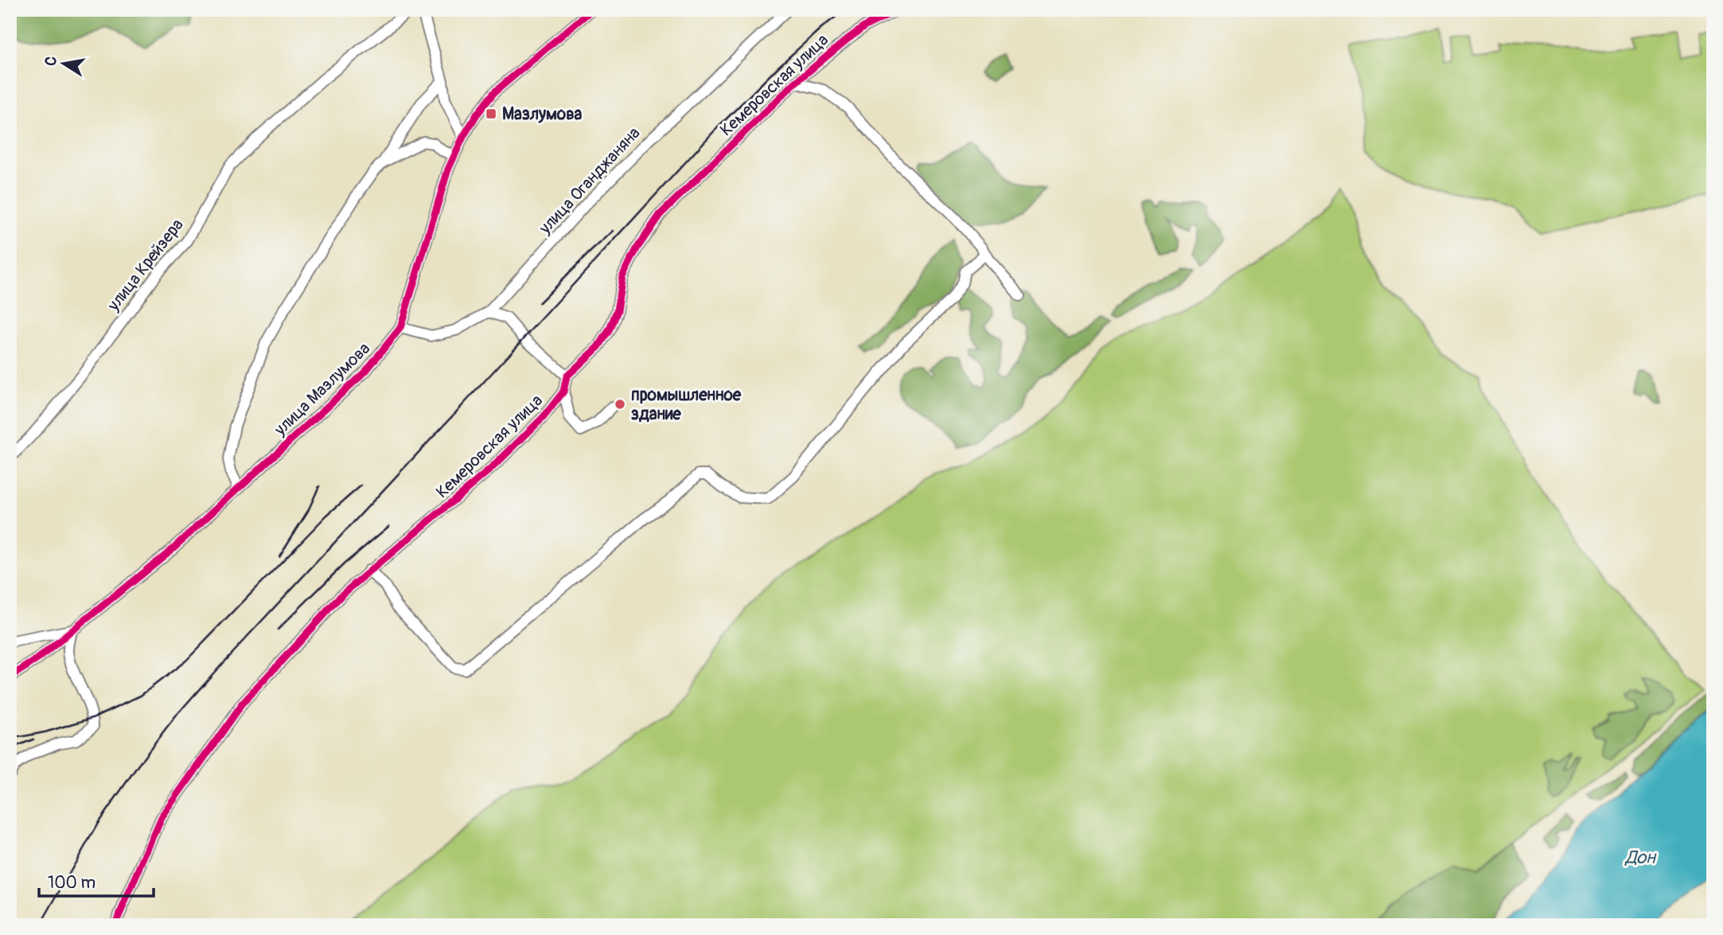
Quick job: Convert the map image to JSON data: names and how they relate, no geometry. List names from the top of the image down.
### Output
{
  "streets": {
    "street": [
      "Кемеровская улица",
      "улица Оганджаняна",
      "улица Крейзера",
      "улица Мазлумова"
    ]
  },
  "crossings": [
    ["улица Оганджаняна", "улица Мазлумова"]
  ],
  "water": ["Дон"],
  "places": {
    "transit": ["Мазлумова"],
    "other": ["промышленное здание"]
  },
  "scale_bar": "100 m",
  "north": "left"
}
